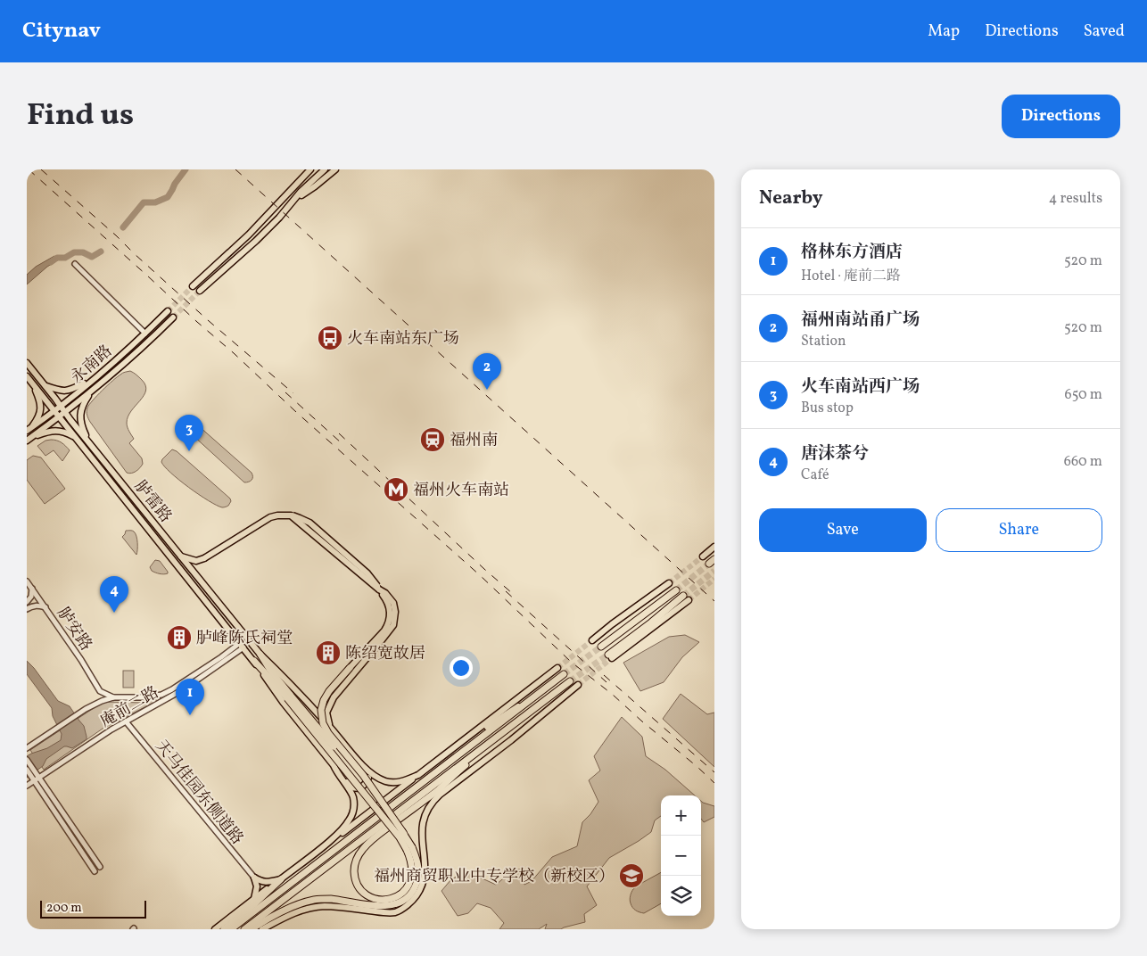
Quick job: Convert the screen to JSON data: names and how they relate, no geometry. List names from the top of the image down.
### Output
{
  "streets": {
    "main road": ["永南路", "胪雷路"],
    "street": ["胪安路", "庵前二路", "天马佳园东侧道路"]
  },
  "crossings": [
    ["永南路", "胪雷路"],
    ["胪雷路", "庵前二路"],
    ["庵前二路", "天马佳园东侧道路"]
  ],
  "places": {
    "bus stop": ["火车南站东广场"],
    "station": ["福州南"],
    "metro station": ["福州火车南站"],
    "building": ["胪峰陈氏祠堂", "陈绍宽故居"],
    "school or university": ["福州商贸职业中专学校（新校区）"]
  },
  "scale_bar": "200 m",
  "page": {
    "header": "Citynav",
    "nav": ["Map", "Directions", "Saved"],
    "title": "Find us",
    "buttons": [
      "Directions",
      ["Save", "Share"]
    ],
    "heading": ["Nearby", "4 results"],
    "list": [
      {
        "mark": "1",
        "name": "格林东方酒店",
        "note": "Hotel · 庵前二路",
        "value": "520 m"
      },
      {
        "mark": "2",
        "name": "福州南站甬广场",
        "note": "Station",
        "value": "520 m"
      },
      {
        "mark": "3",
        "name": "火车南站西广场",
        "note": "Bus stop",
        "value": "650 m"
      },
      {
        "mark": "4",
        "name": "唐沫茶兮",
        "note": "Café",
        "value": "660 m"
      }
    ],
    "pins": [
      "2",
      "3",
      "4",
      "1"
    ],
    "map_buttons": ["+", "−"],
    "scale": "200 m"
  }
}
